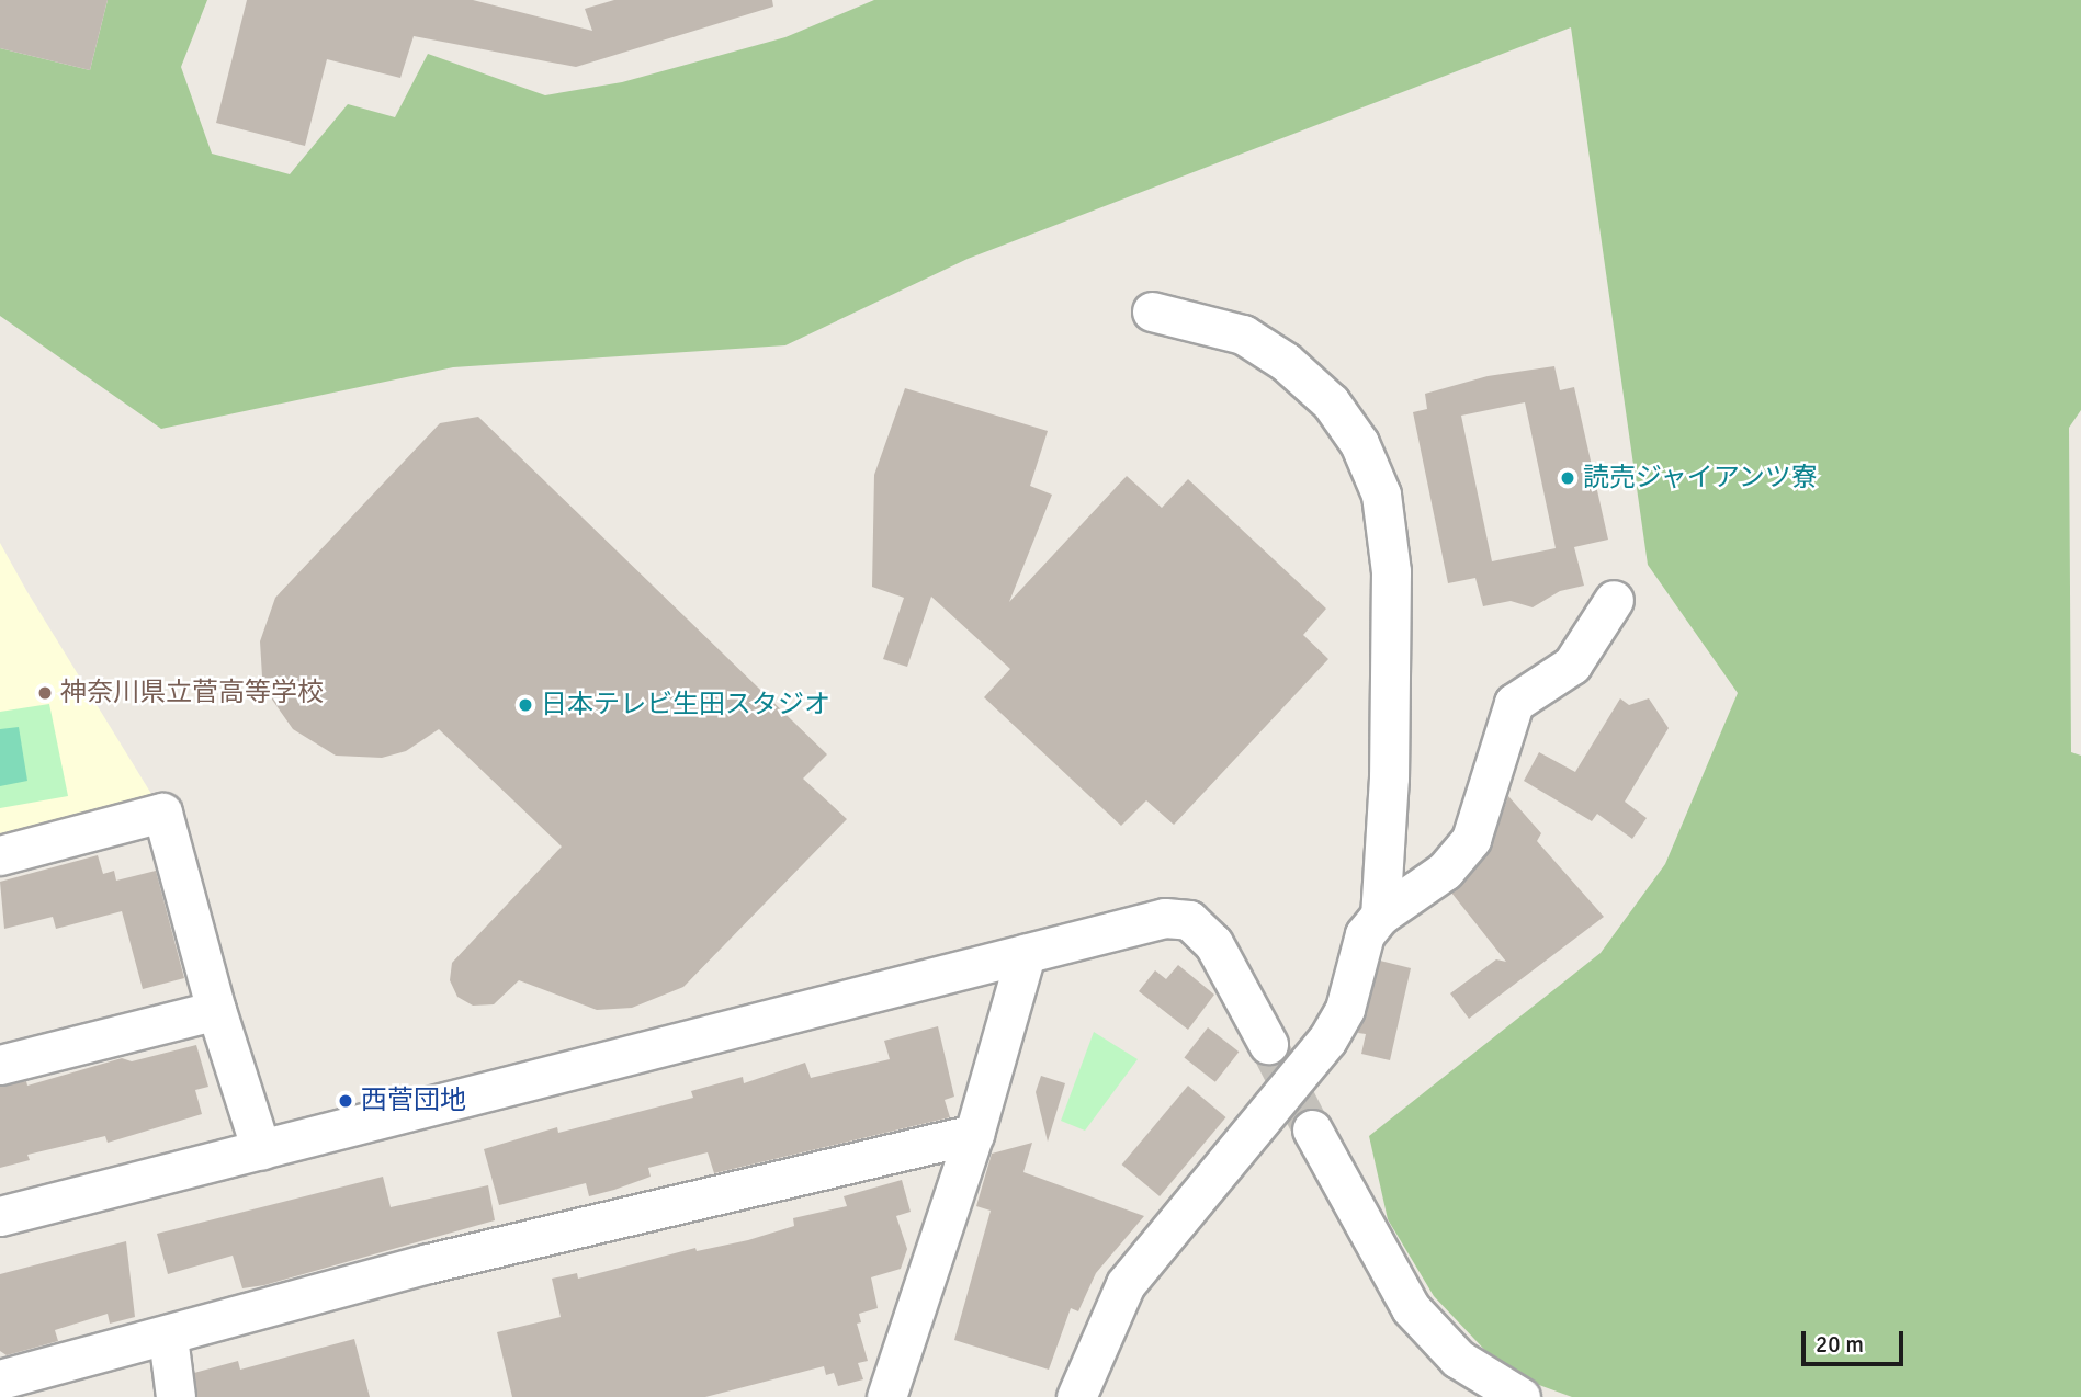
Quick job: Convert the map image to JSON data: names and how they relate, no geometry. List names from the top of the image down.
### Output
{
  "places": [
    "読売ジャイアンツ寮",
    "神奈川県立菅高等学校",
    "日本テレビ生田スタジオ",
    "西菅団地"
  ],
  "scale_bar": "20 m"
}
